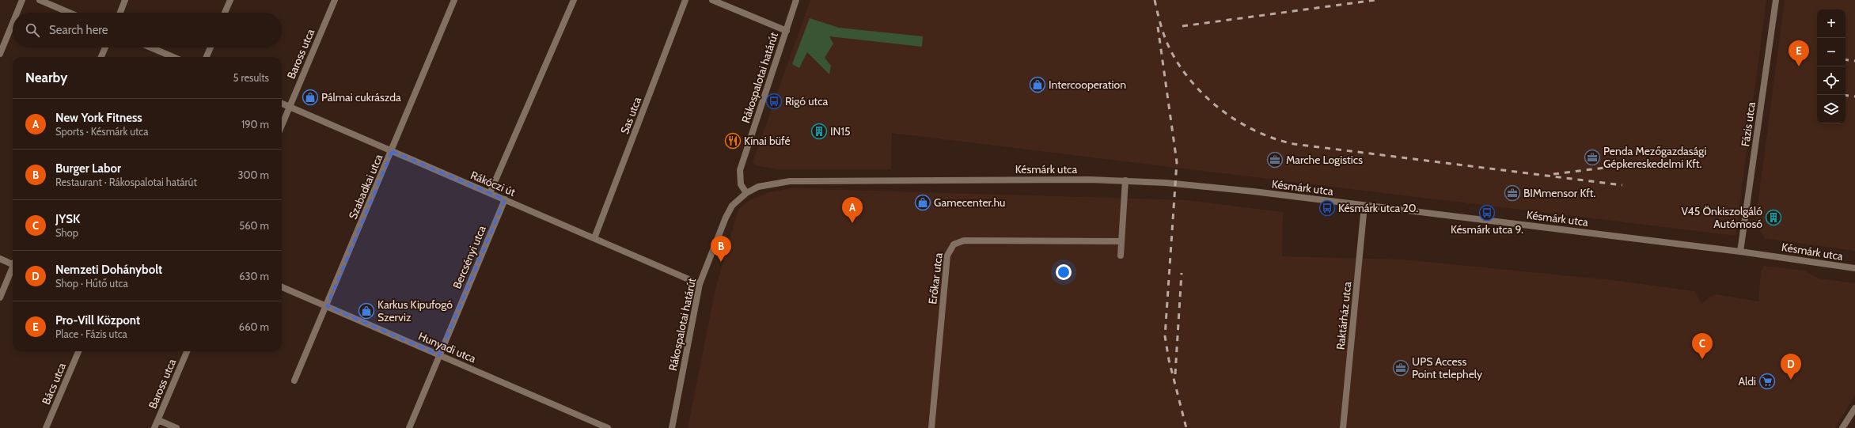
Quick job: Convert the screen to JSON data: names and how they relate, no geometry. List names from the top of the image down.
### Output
{
  "streets": {
    "street": [
      "Baross utca",
      "Rákospalotai határút",
      "Sas utca",
      "Fázis utca",
      "Késmárk utca",
      "Rákóczi út",
      "Szabadkai utca",
      "Bercsényi utca",
      "Erőkar utca",
      "Raktárház utca",
      "Hunyadi utca",
      "Bács utca"
    ]
  },
  "crossings": [
    ["Baross utca", "Rákóczi út"],
    ["Rákospalotai határút", "Késmárk utca"],
    ["Rákospalotai határút", "Rákóczi út"],
    ["Sas utca", "Rákóczi út"],
    ["Fázis utca", "Késmárk utca"],
    ["Késmárk utca", "Raktárház utca"],
    ["Rákóczi út", "Szabadkai utca"],
    ["Rákóczi út", "Bercsényi utca"],
    ["Szabadkai utca", "Hunyadi utca"],
    ["Bercsényi utca", "Hunyadi utca"]
  ],
  "places": {
    "shop": [
      "Intercooperation",
      "Pálmai cukrászda",
      "Gamecenter.hu",
      "Karkus Kipufogó Szerviz"
    ],
    "bus stop": ["Rigó utca", "Késmárk utca 20.", "Késmárk utca 9."],
    "building": ["IN15", "V45 Önkiszolgáló Autómosó"],
    "restaurant": ["Kínai büfé"],
    "office": [
      "Penda Mezőgazdasági Gépkereskedelmi Kft.",
      "Marche Logistics",
      "BIMmensor Kft.",
      "UPS Access Point telephely"
    ],
    "supermarket": ["Aldi"]
  },
  "page": {
    "map_buttons": ["+", "−"],
    "search": "Search here",
    "pins": [
      "E",
      "A",
      "B",
      "C",
      "D"
    ],
    "heading": ["Nearby", "5 results"],
    "list": [
      {
        "mark": "A",
        "name": "New York Fitness",
        "note": "Sports · Késmárk utca",
        "value": "190 m"
      },
      {
        "mark": "B",
        "name": "Burger Labor",
        "note": "Restaurant · Rákospalotai határút",
        "value": "300 m"
      },
      {
        "mark": "C",
        "name": "JYSK",
        "note": "Shop",
        "value": "560 m"
      },
      {
        "mark": "D",
        "name": "Nemzeti Dohánybolt",
        "note": "Shop · Hűtő utca",
        "value": "630 m"
      },
      {
        "mark": "E",
        "name": "Pro-Vill Központ",
        "note": "Place · Fázis utca",
        "value": "660 m"
      }
    ]
  }
}
